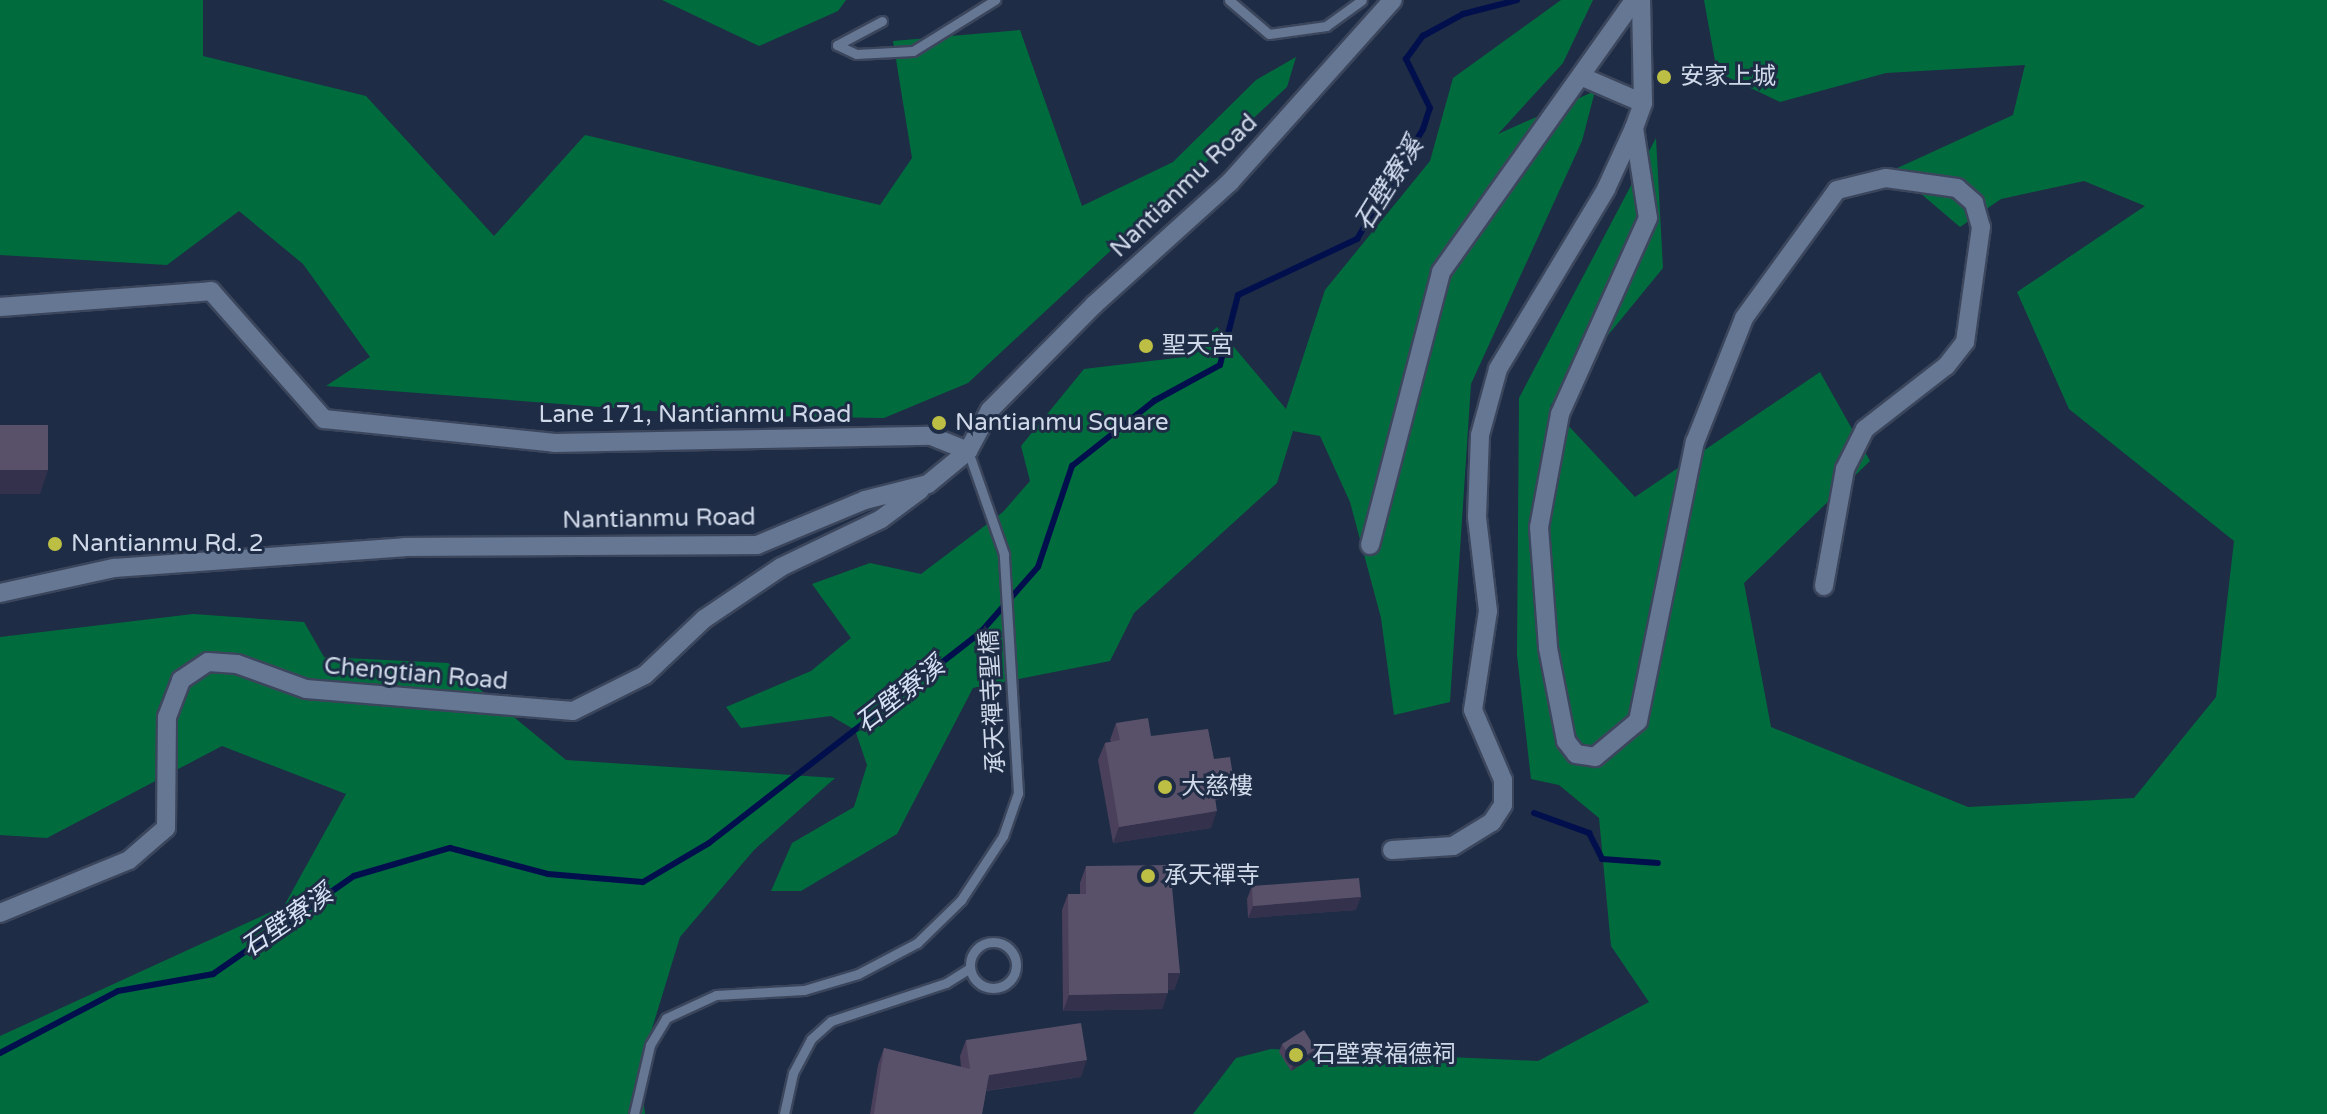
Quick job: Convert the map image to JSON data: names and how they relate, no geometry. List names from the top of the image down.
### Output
{
  "streets": {
    "street": ["Nantianmu Road", "Lane 171, Nantianmu Road", "Chengtian Road"],
    "lane": ["承天禪寺聖橋"]
  },
  "crossings": [
    ["Nantianmu Road", "Lane 171, Nantianmu Road"],
    ["Nantianmu Road", "Chengtian Road"],
    ["Nantianmu Road", "承天禪寺聖橋"],
    ["Lane 171, Nantianmu Road", "承天禪寺聖橋"]
  ],
  "water": ["石壁寮溪"],
  "places": [
    "安家上城",
    "聖天宮",
    "Nantianmu Square",
    "Nantianmu Rd. 2",
    "大慈樓",
    "承天禪寺",
    "石壁寮福德祠"
  ]
}
